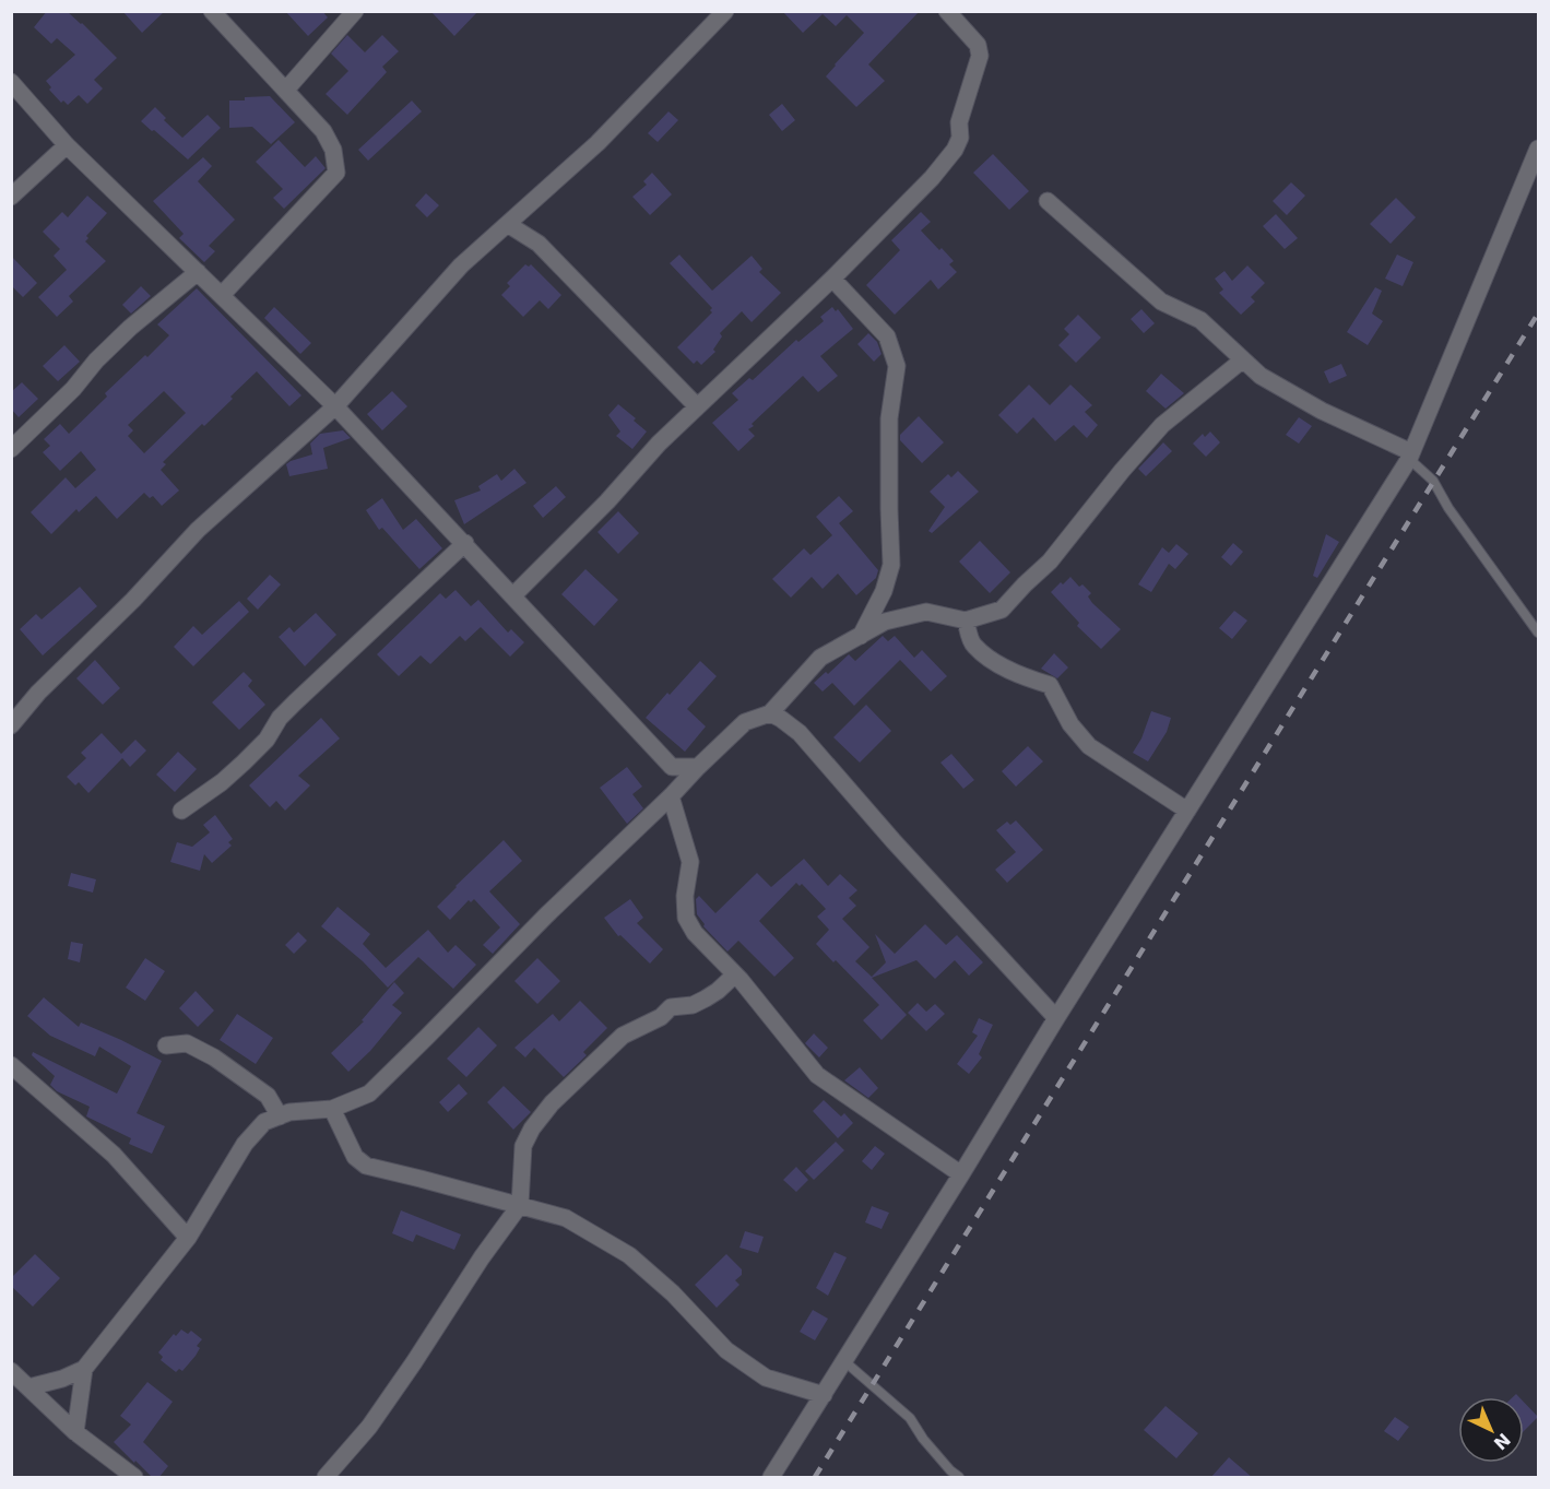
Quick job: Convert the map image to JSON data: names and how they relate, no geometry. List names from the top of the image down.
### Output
{
  "north": "bottom right"
}
